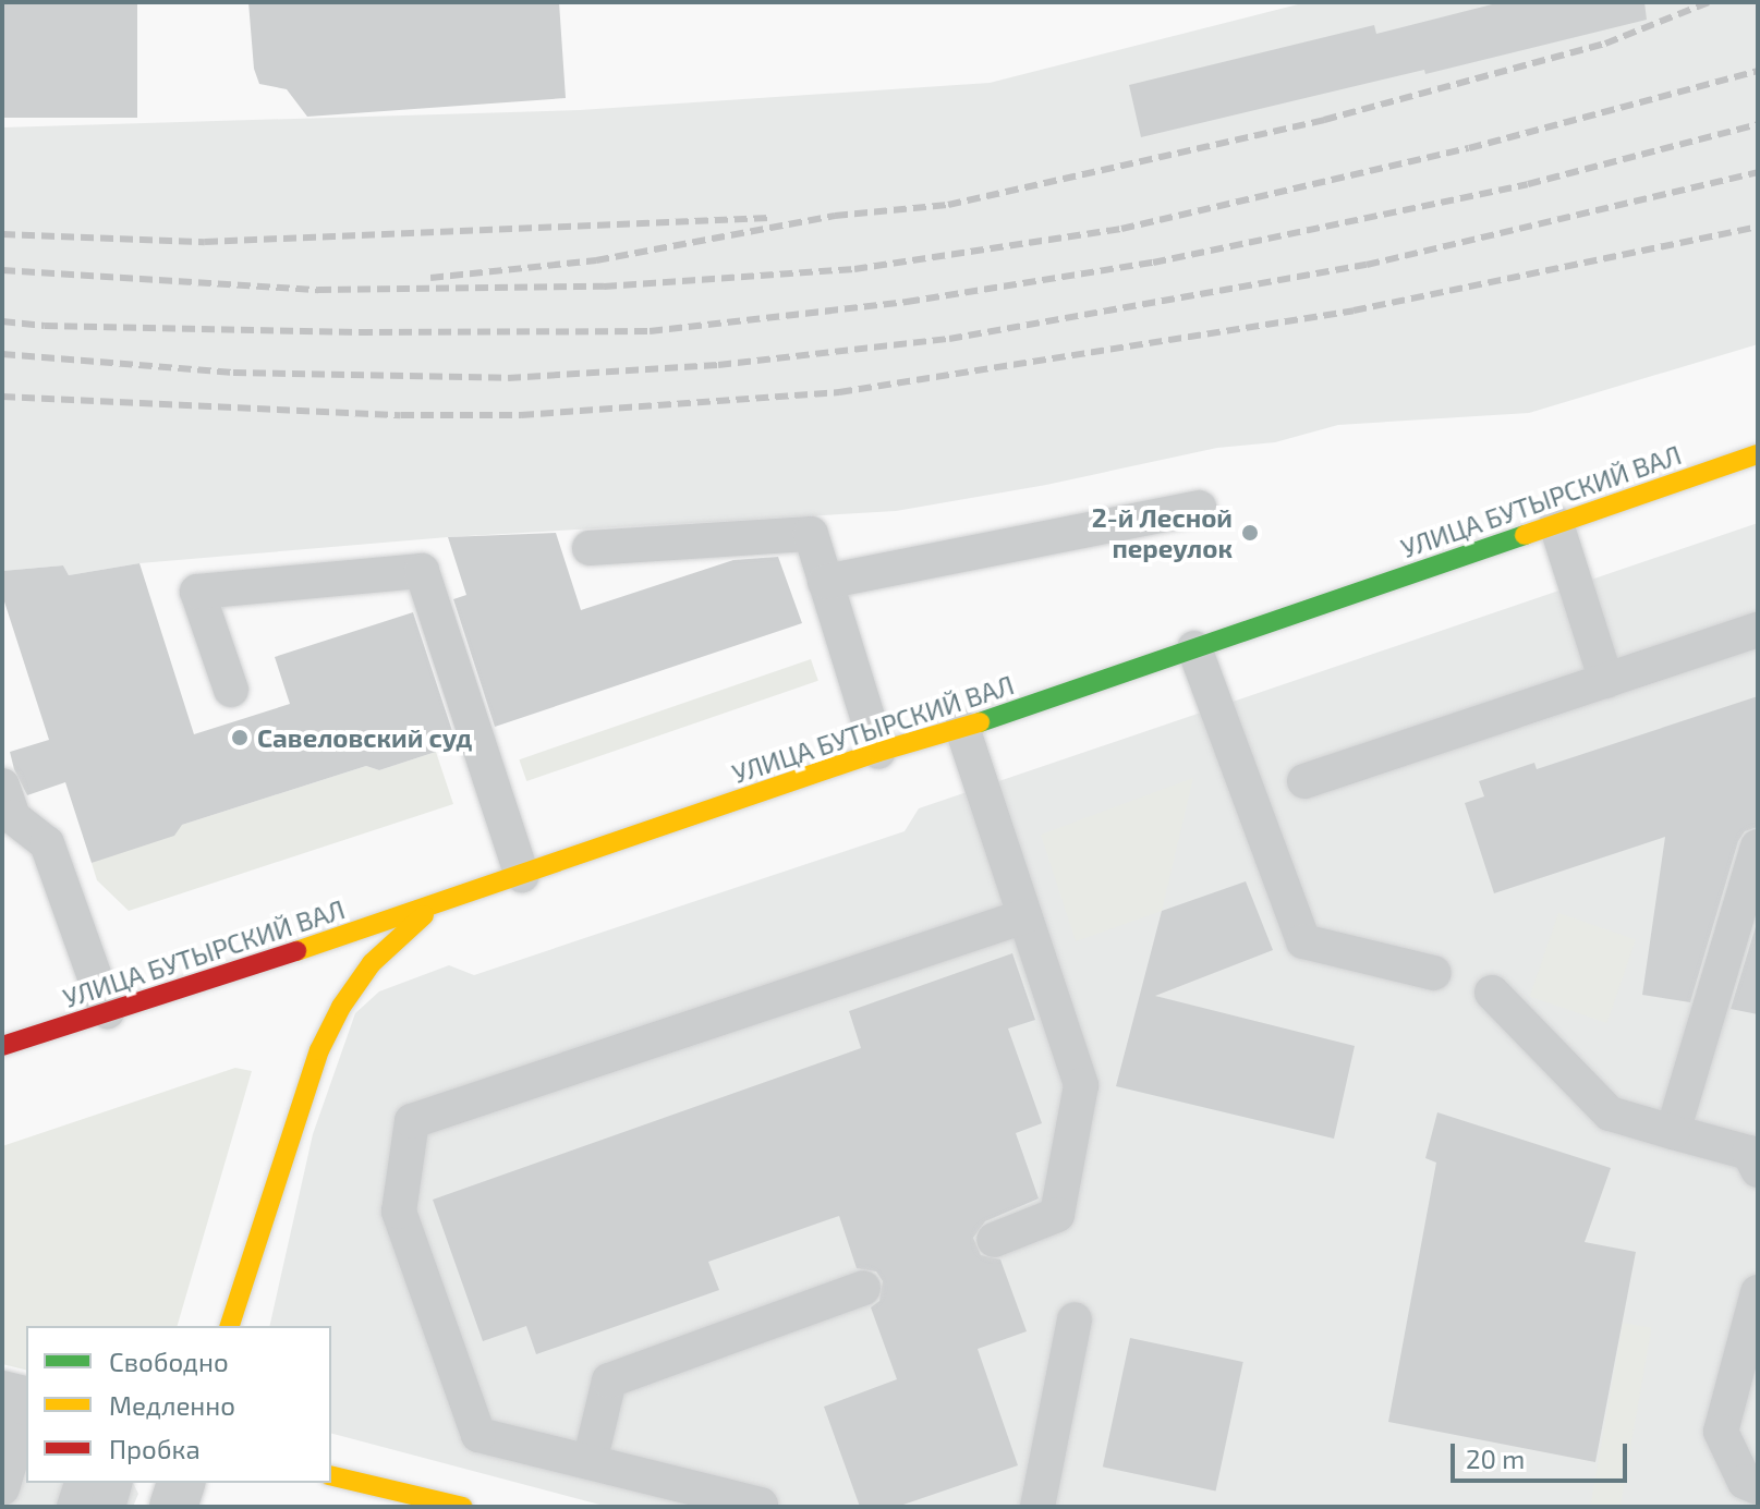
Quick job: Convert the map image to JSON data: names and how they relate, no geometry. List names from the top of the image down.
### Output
{
  "streets": {
    "street": ["УЛИЦА БУТЫРСКИЙ ВАЛ"]
  },
  "places": ["2-й Лесной переулок", "Савеловский cуд"],
  "legend": ["Свободно", "Медленно", "Пробка"],
  "scale_bar": "20 m"
}
